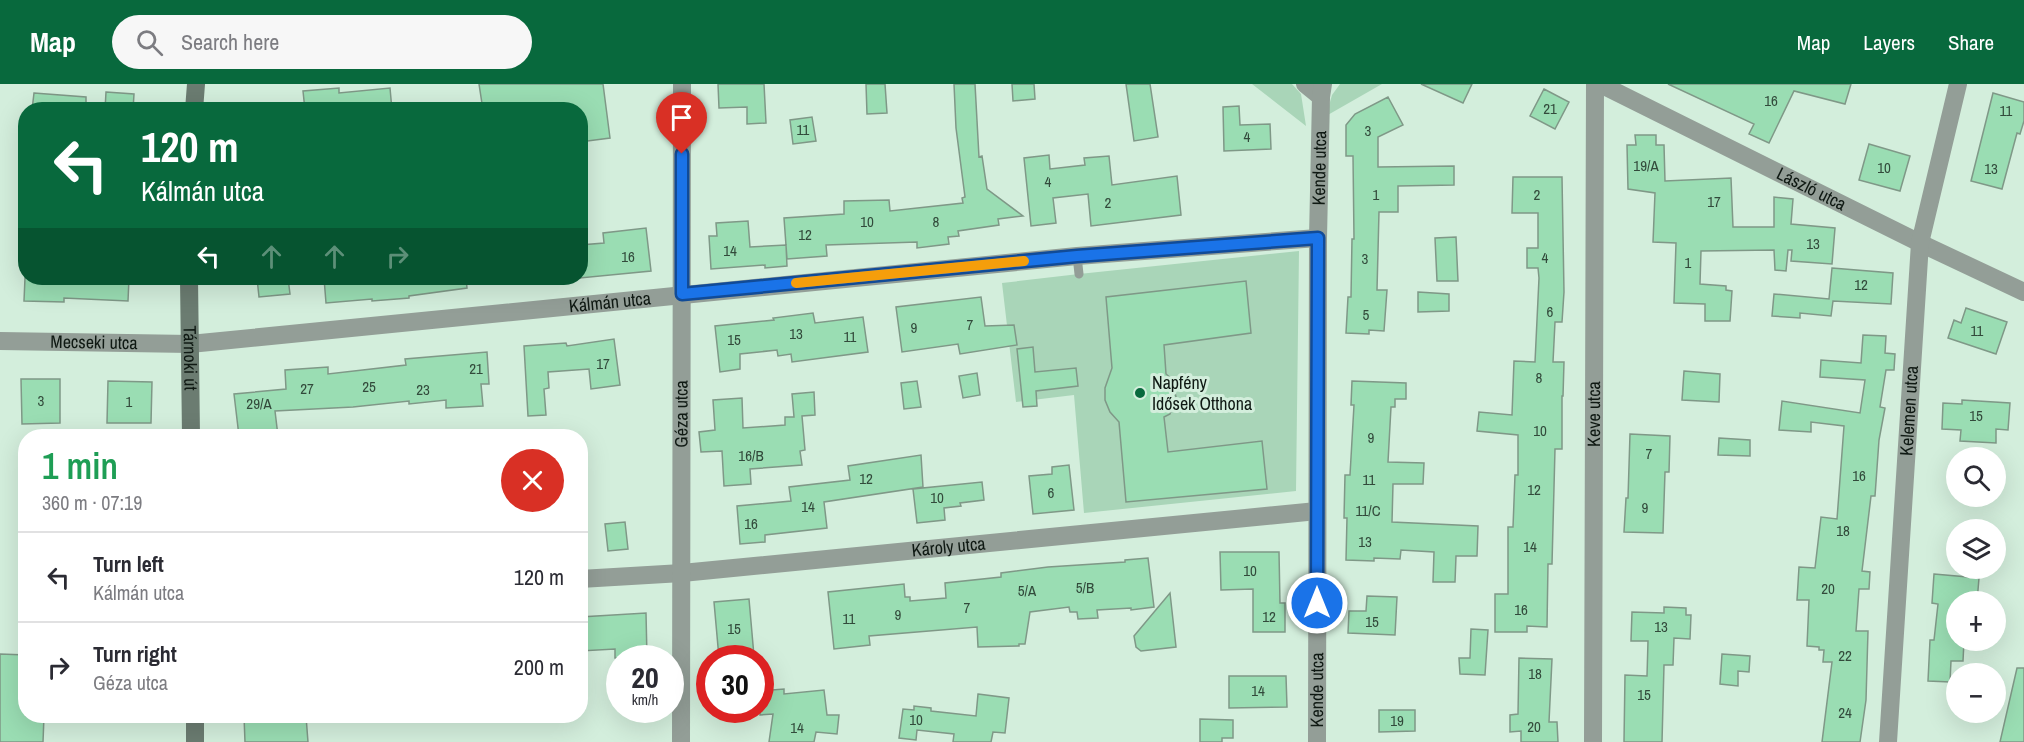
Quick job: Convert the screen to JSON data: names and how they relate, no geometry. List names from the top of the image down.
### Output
{
  "streets": {
    "street": [
      "Kende utca",
      "László utca",
      "Kálmán utca",
      "Mecseki utca",
      "Tárnoki út",
      "Kelemen utca",
      "Géza utca",
      "Keve utca",
      "Károly utca"
    ]
  },
  "crossings": [
    ["Kende utca", "Kálmán utca"],
    ["Kende utca", "Károly utca"],
    ["László utca", "Kelemen utca"],
    ["Kálmán utca", "Mecseki utca"],
    ["Kálmán utca", "Tárnoki út"],
    ["Kálmán utca", "Géza utca"],
    ["Mecseki utca", "Tárnoki út"],
    ["Géza utca", "Károly utca"]
  ],
  "places": ["Napfény Idősek Otthona"],
  "house_numbers": [
    "16",
    "21",
    "11",
    "11",
    "3",
    "4",
    "19/A",
    "10",
    "13",
    "4",
    "1",
    "2",
    "17",
    "2",
    "10",
    "8",
    "12",
    "13",
    "14",
    "16",
    "4",
    "3",
    "1",
    "12",
    "6",
    "5",
    "7",
    "9",
    "11",
    "13",
    "11",
    "15",
    "17",
    "21",
    "8",
    "25",
    "27",
    "23",
    "3",
    "1",
    "29/A",
    "15",
    "10",
    "9",
    "7",
    "16/B",
    "16",
    "12",
    "11",
    "12",
    "6",
    "10",
    "14",
    "9",
    "11/C",
    "16",
    "18",
    "13",
    "14",
    "10",
    "5/B",
    "20",
    "5/A",
    "7",
    "16",
    "9",
    "12",
    "11",
    "15",
    "13",
    "15",
    "22",
    "18",
    "14",
    "15",
    "24",
    "10",
    "19",
    "20",
    "14"
  ],
  "page": {
    "header": "Map",
    "search": "Search here",
    "nav": ["Map", "Layers", "Share"],
    "turn": ["120 m", "Kálmán utca"],
    "heading": ["1 min", "360 m · 07:19"],
    "map_buttons": ["+", "−"],
    "list": [
      {
        "name": "Turn left",
        "note": "Kálmán utca",
        "value": "120 m"
      },
      {
        "name": "Turn right",
        "note": "Géza utca",
        "value": "200 m"
      }
    ],
    "speed": "20 km/h",
    "limit": "30"
  }
}
